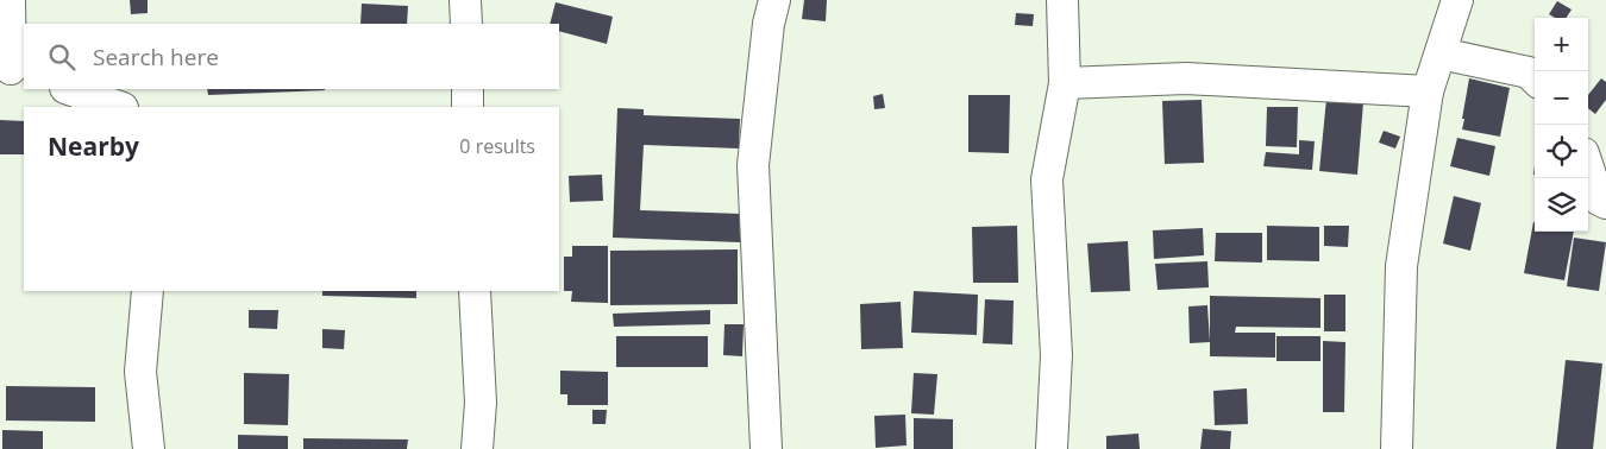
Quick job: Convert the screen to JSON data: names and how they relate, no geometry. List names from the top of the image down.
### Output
{
  "page": {
    "map_buttons": ["+", "−"],
    "search": "Search here",
    "heading": ["Nearby", "0 results"]
  }
}
